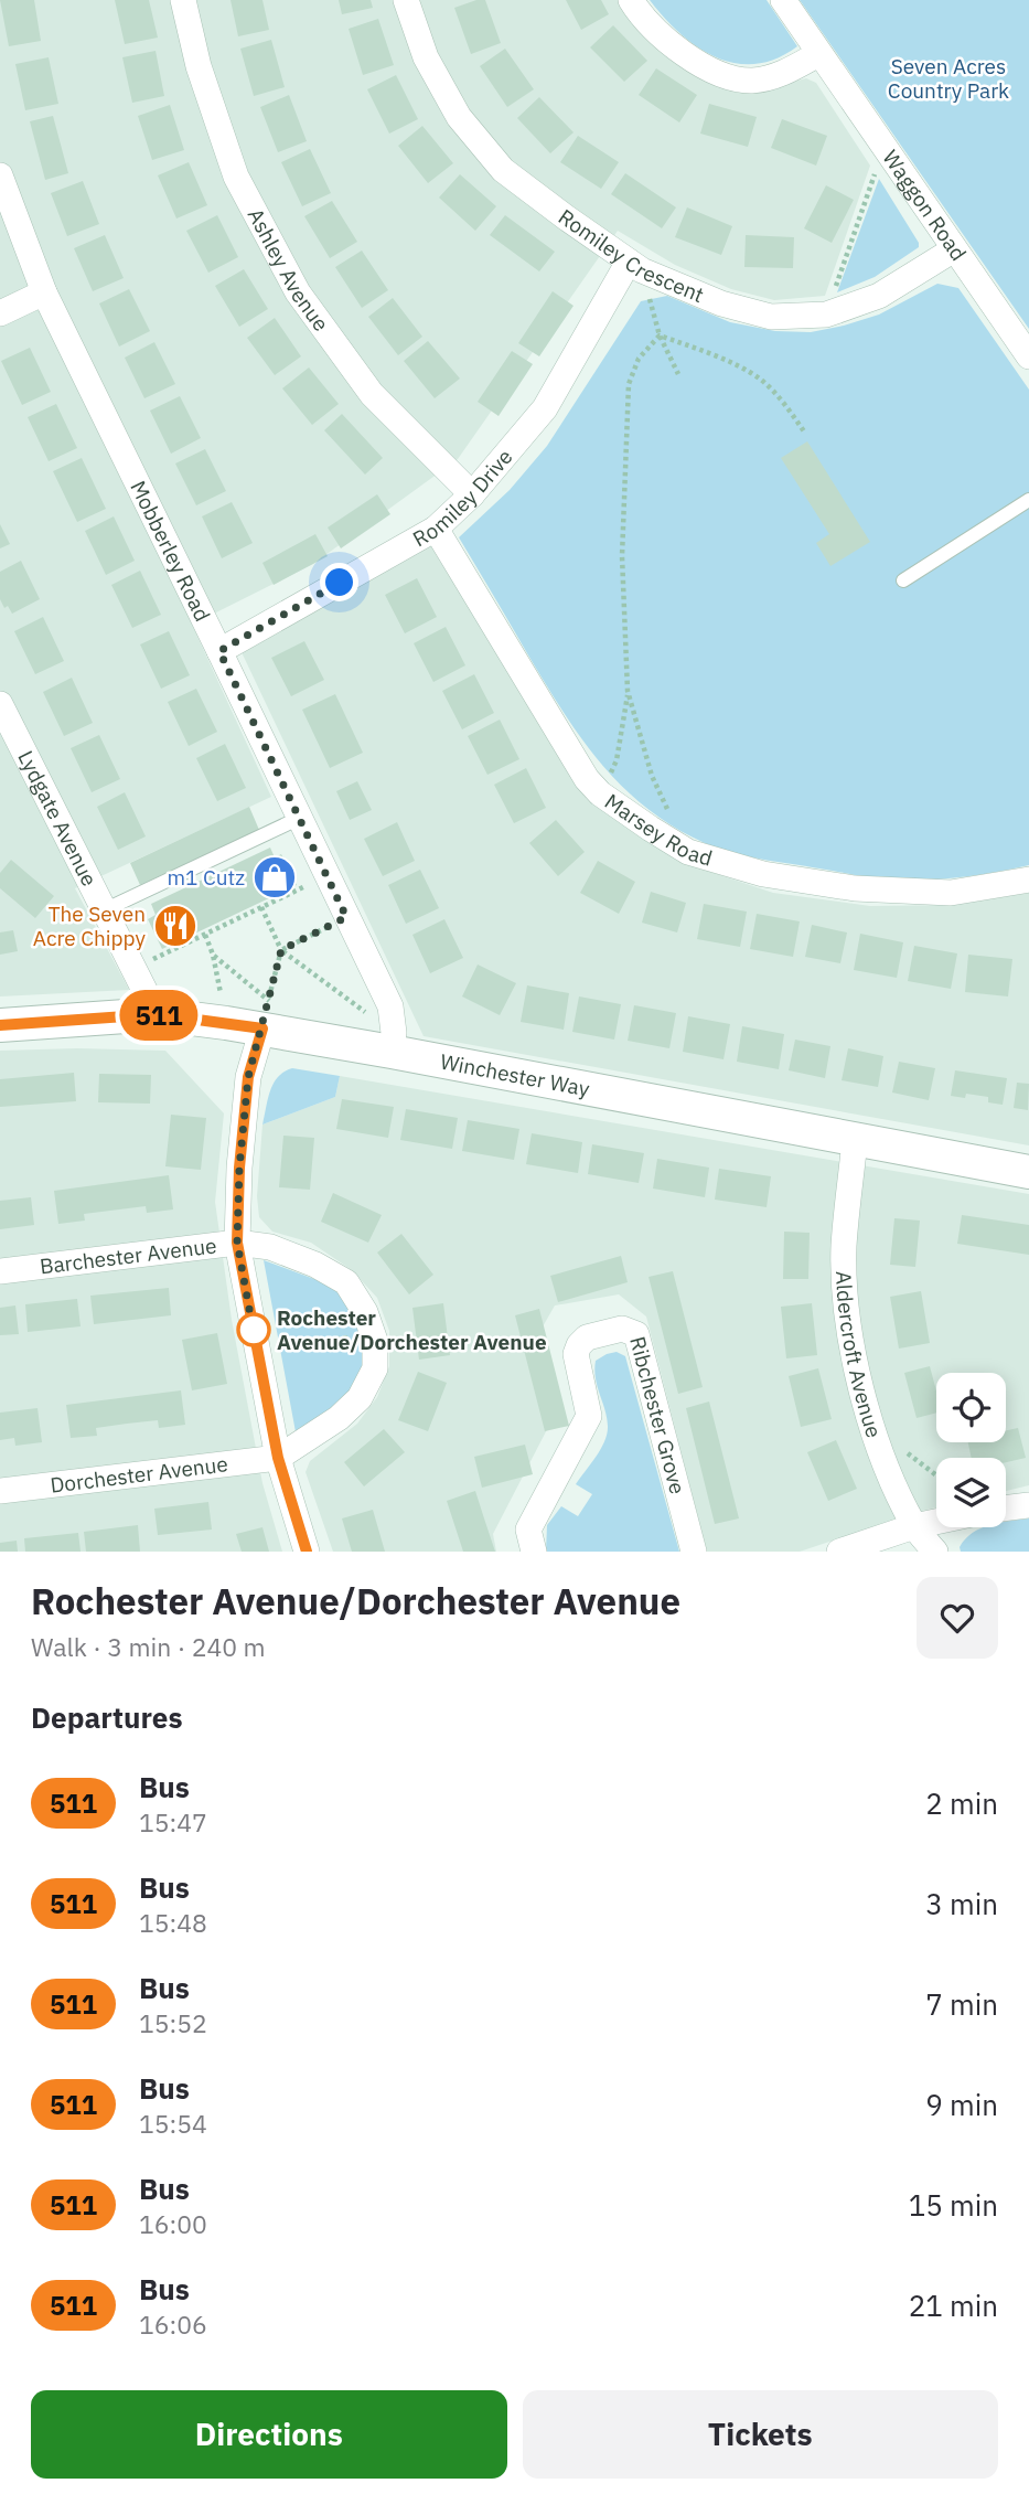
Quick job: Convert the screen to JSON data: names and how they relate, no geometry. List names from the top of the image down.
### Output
{
  "streets": {
    "street": [
      "Waggon Road",
      "Romiley Crescent",
      "Ashley Avenue",
      "Romiley Drive",
      "Mobberley Road",
      "Lydgate Avenue",
      "Marsey Road",
      "Winchester Way",
      "Barchester Avenue",
      "Aldercroft Avenue",
      "Ribchester Grove",
      "Dorchester Avenue"
    ]
  },
  "crossings": [
    ["Waggon Road", "Romiley Crescent"],
    ["Romiley Crescent", "Romiley Drive"],
    ["Ashley Avenue", "Romiley Drive"],
    ["Romiley Drive", "Mobberley Road"],
    ["Romiley Drive", "Marsey Road"],
    ["Mobberley Road", "Winchester Way"],
    ["Lydgate Avenue", "Winchester Way"],
    ["Winchester Way", "Aldercroft Avenue"],
    ["Barchester Avenue", "Dorchester Avenue"]
  ],
  "parks": ["Seven Acres Country Park"],
  "places": {
    "shop": ["m1 Cutz"],
    "restaurant": ["The Seven Acre Chippy"],
    "other": ["Rochester Avenue/Dorchester Avenue"]
  },
  "lines": ["bus line 511"],
  "page": {
    "on_map": "511",
    "heading": [
      ["Rochester Avenue/Dorchester Avenue", "Walk · 3 min · 240 m"],
      "Departures"
    ],
    "list": [
      {
        "mark": "511",
        "name": "Bus",
        "note": "15:47",
        "value": "2 min"
      },
      {
        "mark": "511",
        "name": "Bus",
        "note": "15:48",
        "value": "3 min"
      },
      {
        "mark": "511",
        "name": "Bus",
        "note": "15:52",
        "value": "7 min"
      },
      {
        "mark": "511",
        "name": "Bus",
        "note": "15:54",
        "value": "9 min"
      },
      {
        "mark": "511",
        "name": "Bus",
        "note": "16:00",
        "value": "15 min"
      },
      {
        "mark": "511",
        "name": "Bus",
        "note": "16:06",
        "value": "21 min"
      }
    ],
    "buttons": ["Directions", "Tickets"]
  }
}
